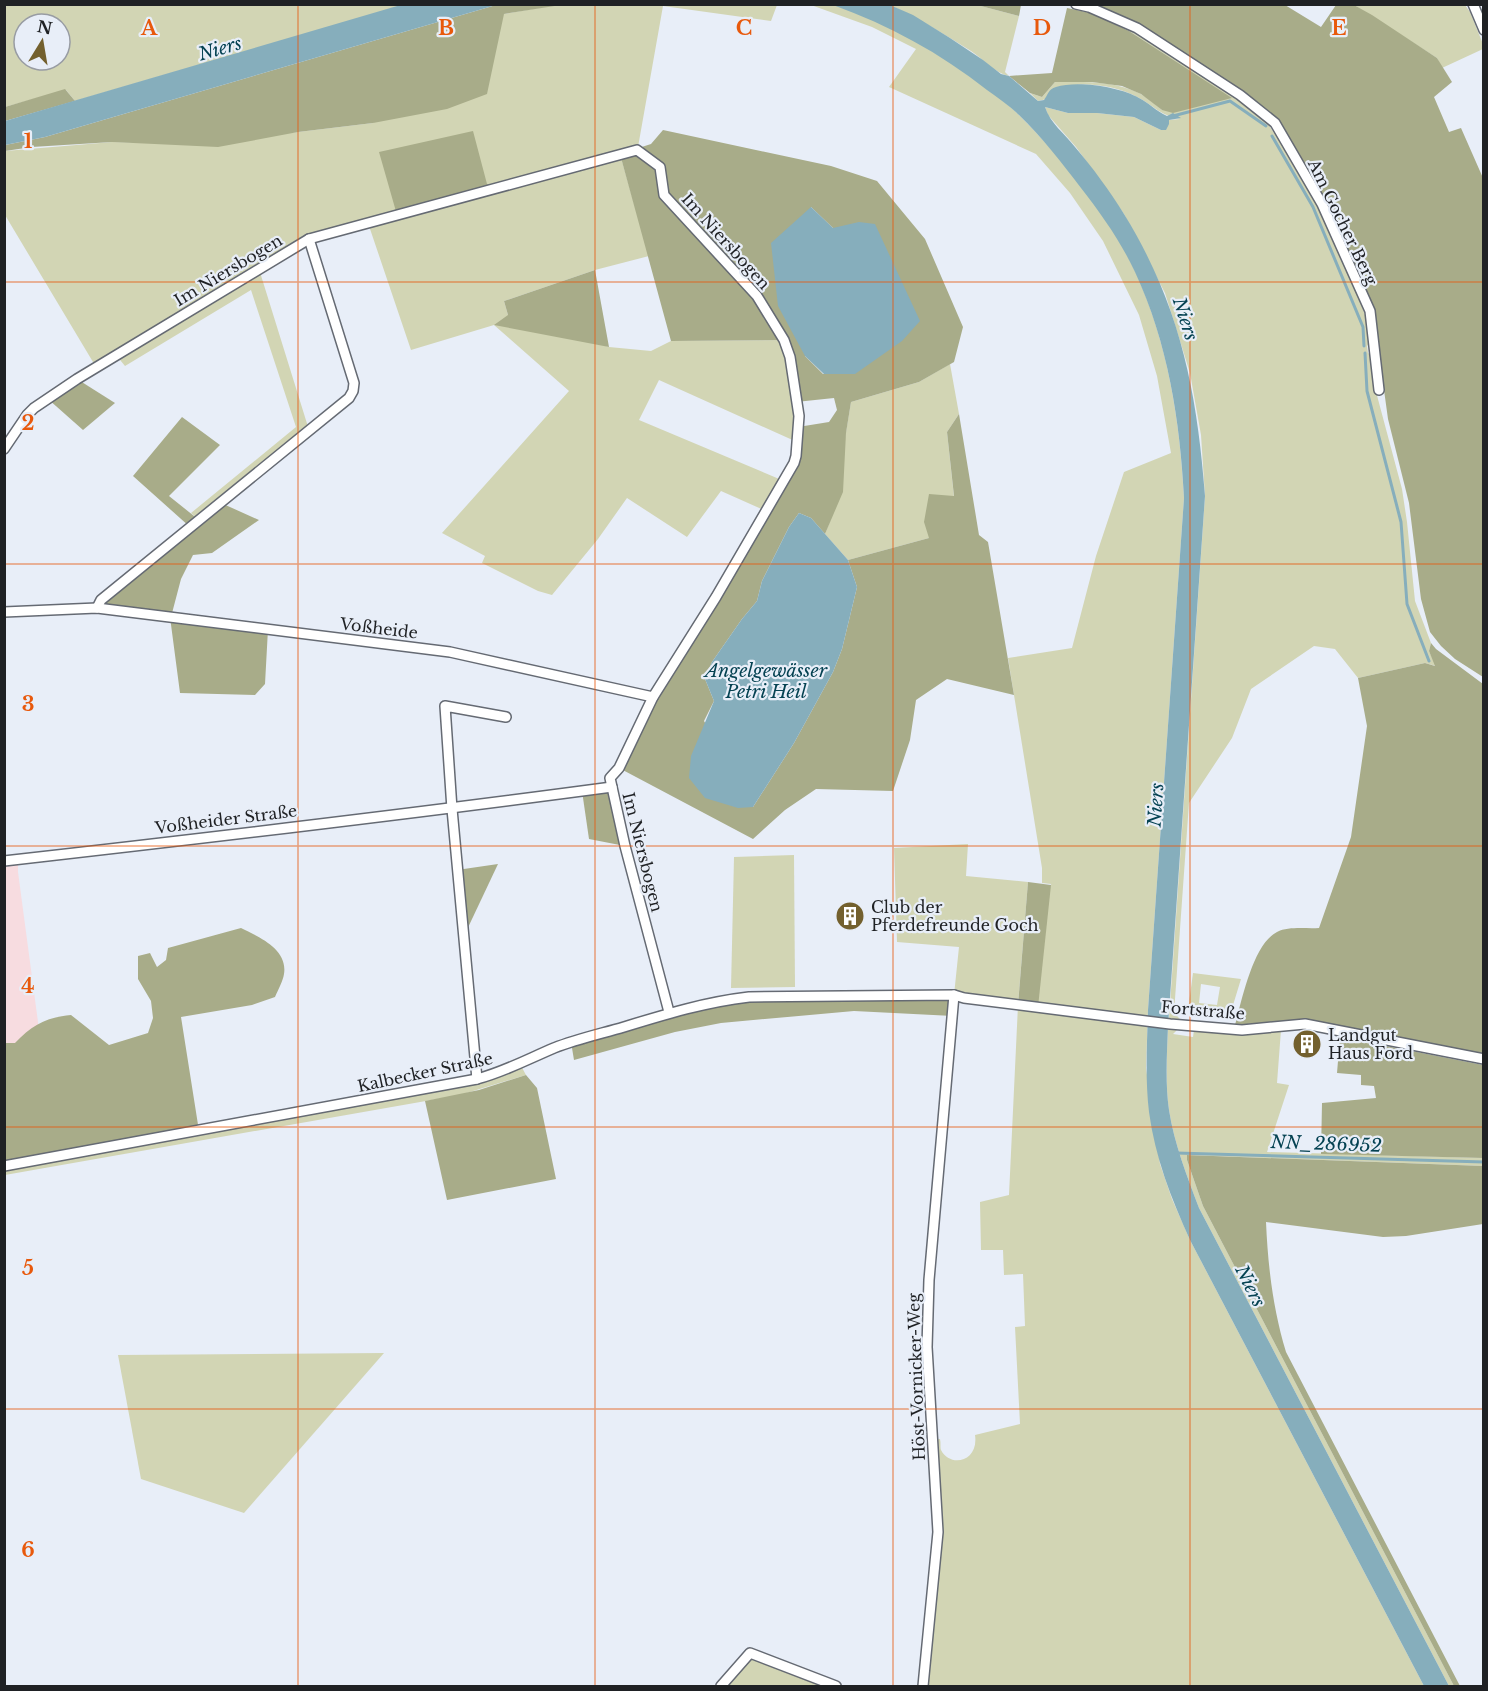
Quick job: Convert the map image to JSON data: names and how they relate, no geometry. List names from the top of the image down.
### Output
{
  "streets": {
    "street": [
      "Am Gocher Berg",
      "Im Niersbogen",
      "Voßheide",
      "Voßheider Straße",
      "Fortstraße",
      "Kalbecker Straße",
      "Höst-Vornicker-Weg"
    ]
  },
  "crossings": [
    ["Im Niersbogen", "Voßheide"],
    ["Im Niersbogen", "Voßheider Straße"],
    ["Im Niersbogen", "Kalbecker Straße"],
    ["Fortstraße", "Kalbecker Straße"],
    ["Fortstraße", "Höst-Vornicker-Weg"],
    ["Kalbecker Straße", "Höst-Vornicker-Weg"]
  ],
  "water": ["Niers", "Angelgewässer Petri Heil", "NN_286952"],
  "places": {
    "building": ["Club der Pferdefreunde Goch", "Landgut Haus Ford"]
  },
  "north": "top",
  "grid": {
    "columns": [
      "A",
      "B",
      "C",
      "D",
      "E"
    ],
    "rows": [
      "1",
      "2",
      "3",
      "4",
      "5",
      "6"
    ]
  }
}
